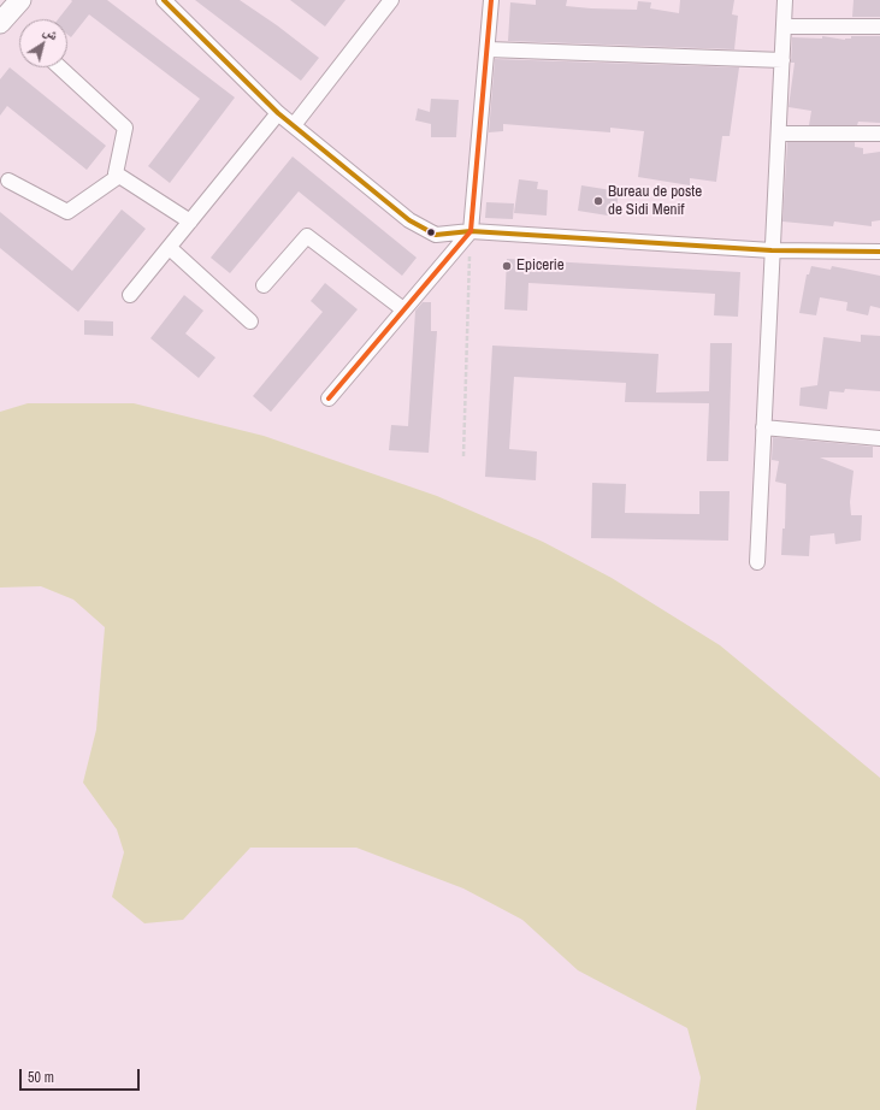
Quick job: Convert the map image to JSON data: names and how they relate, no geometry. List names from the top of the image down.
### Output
{
  "places": ["Bureau de poste de Sidi Menif", "Epicerie"],
  "scale_bar": "50 m",
  "north": "top right"
}
